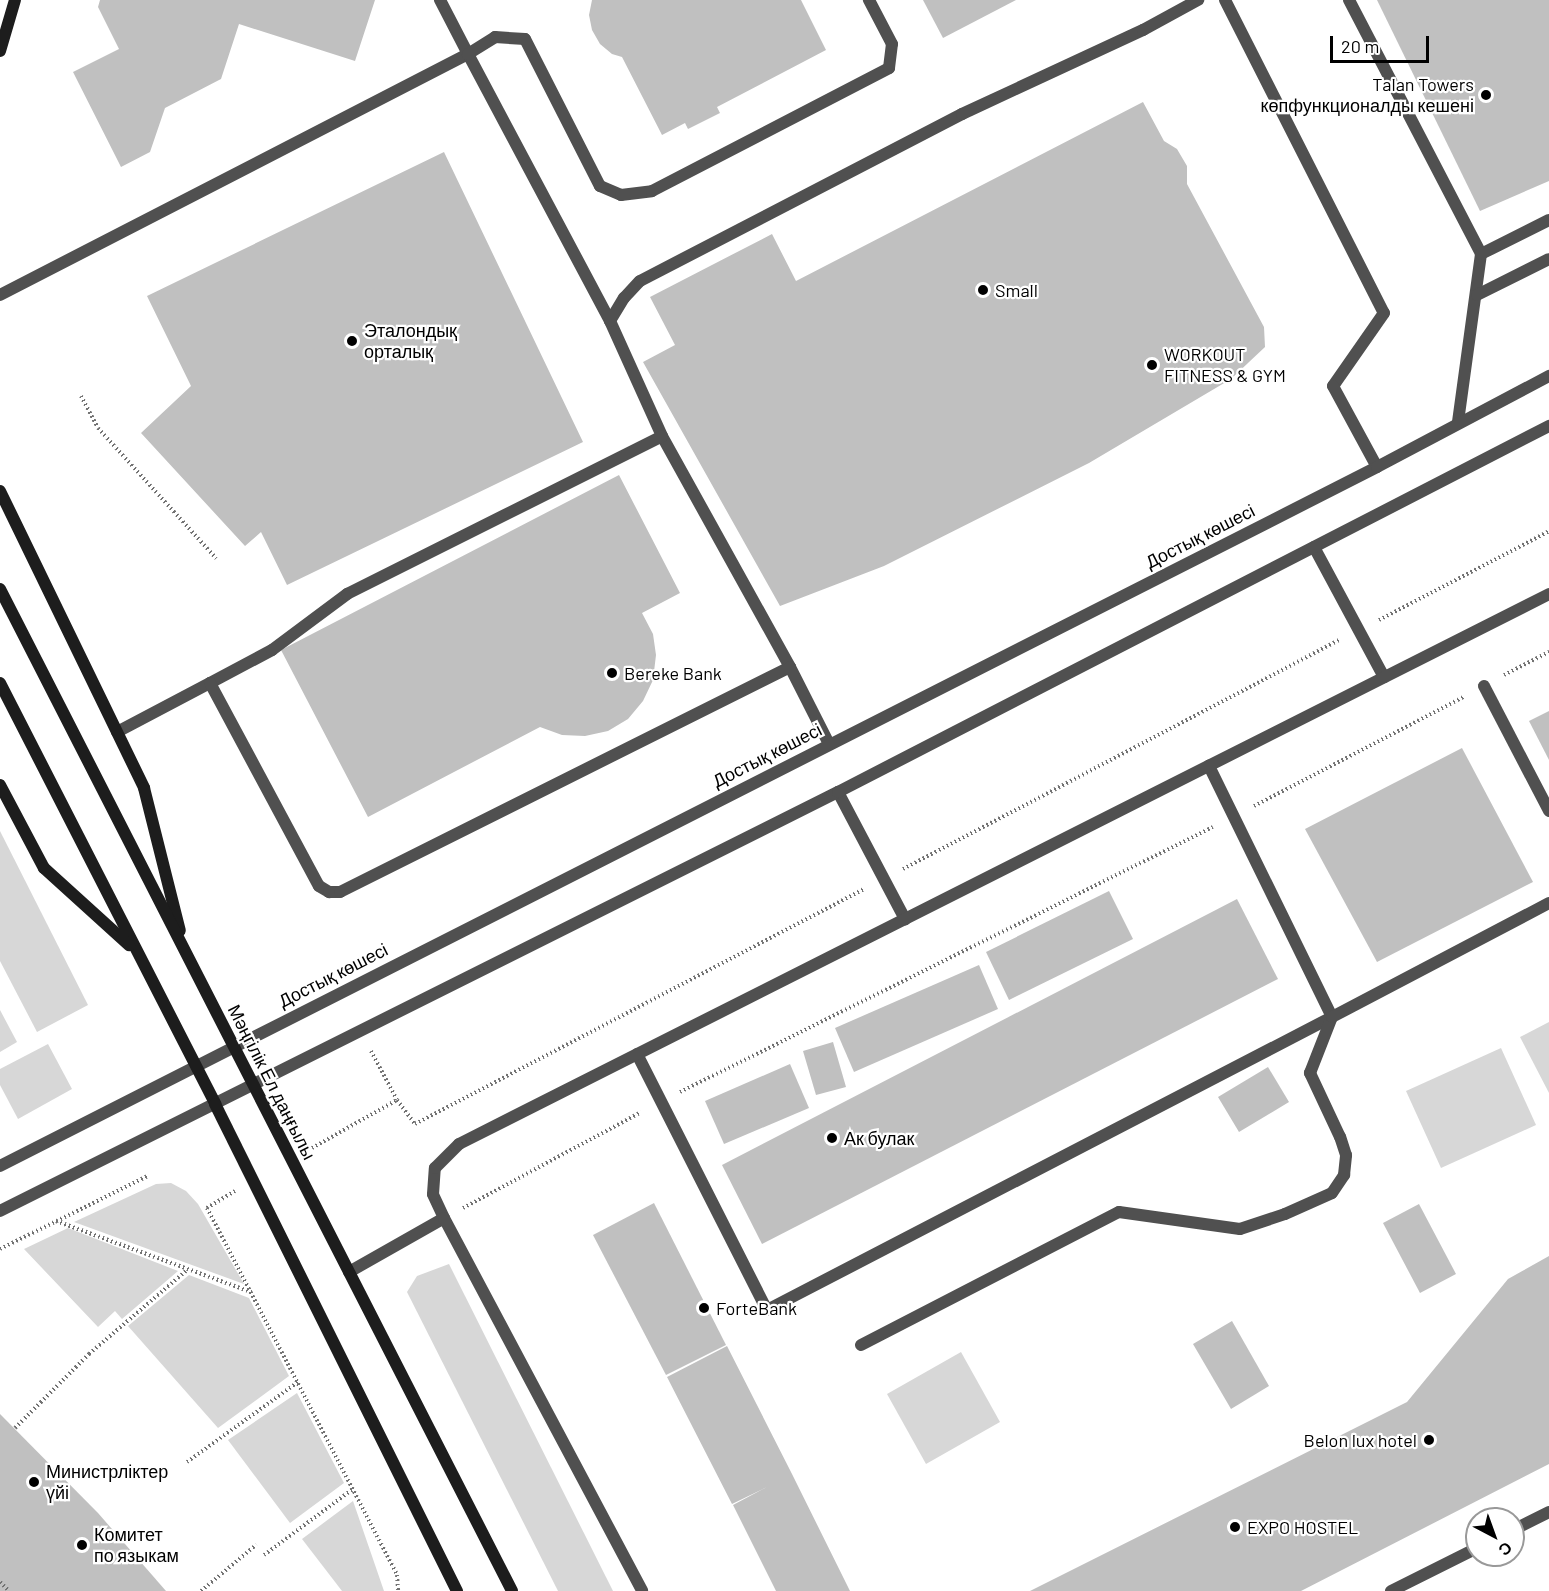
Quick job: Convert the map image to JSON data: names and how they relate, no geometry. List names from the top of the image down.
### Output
{
  "streets": {
    "main road": ["Мәңгілік Ел даңғылы"],
    "street": ["Достық көшесі"]
  },
  "crossings": [
    ["Достық көшесі", "Мәңгілік Ел даңғылы"]
  ],
  "places": [
    "Talan Towers көпфункционалды кешені",
    "Small",
    "Эталондық орталық",
    "WORKOUT FITNESS & GYM",
    "Bereke Bank",
    "Ак булак",
    "ForteBank",
    "Belon lux hotel",
    "Министрліктер үйі",
    "EXPO HOSTEL",
    "Комитет по языкам"
  ],
  "scale_bar": "20 m",
  "north": "bottom right"
}
